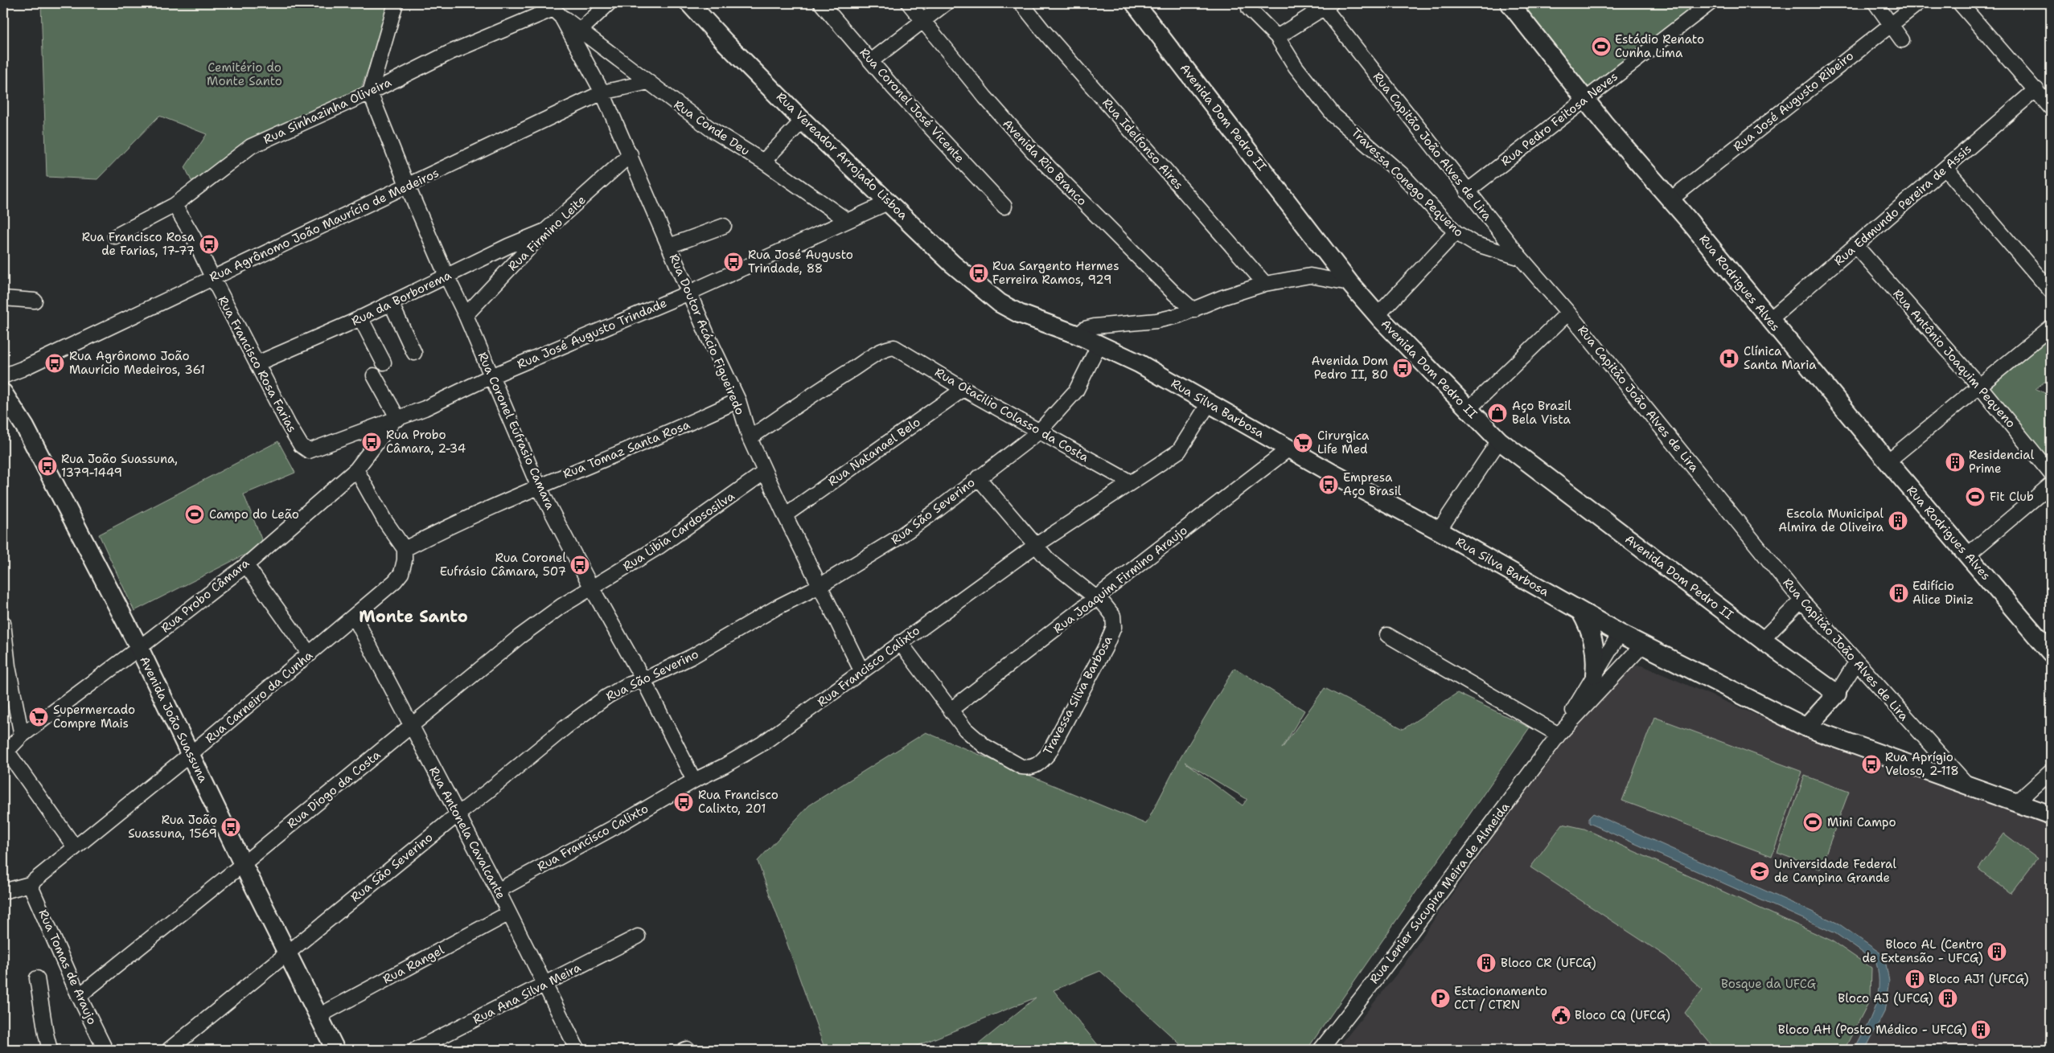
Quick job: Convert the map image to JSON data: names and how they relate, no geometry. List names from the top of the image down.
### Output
{
  "streets": {
    "main road": [
      "Avenida Dom Pedro II",
      "Rua Vereador Arrojado Lisboa",
      "Rua Rodrigues Alves",
      "Rua Silva Barbosa",
      "Avenida João Suassuna"
    ],
    "street": [
      "Rua José Augusto Ribeiro",
      "Rua Coronel José Vicente",
      "Rua Sinhazinha Oliveira",
      "Rua Pedro Feitosa Neves",
      "Rua Conde Deu",
      "Rua Idelfonso Aires",
      "Rua Capitão João Alves de Lira",
      "Avenida Rio Branco",
      "Travessa Conego Pequeno",
      "Rua Edmundo Pereira de Assis",
      "Rua Agrônomo João Maurício de Medeiros",
      "Rua Firmino Leite",
      "Rua da Borborema",
      "Rua José Augusto Trindade",
      "Rua Doutor Acácio Figueiredo",
      "Rua Antônio Joaquim Pequeno",
      "Rua Francisco Rosa Farias",
      "Rua Otacilio Colasso da Costa",
      "Rua Coronel Eufrasio Camara",
      "Rua Tomaz Santa Rosa",
      "Rua Natanael Belo",
      "Rua São Severino",
      "Rua Libia Cardososilva",
      "Rua Joaquim Firmino Araujo",
      "Rua Probo Câmara",
      "Rua Francisco Calixto",
      "Travessa Silva Barbosa",
      "Rua Carneiro da Cunha",
      "Rua Diogo da Costa",
      "Rua Antonela Cavalcante",
      "Rua Lenier Sucupira Meira de Almeida",
      "Rua Rangel",
      "Rua Tomas de Araujo",
      "Rua Ana Silva Meira"
    ]
  },
  "crossings": [
    ["Rua José Augusto Ribeiro", "Rua Rodrigues Alves"],
    ["Rua Sinhazinha Oliveira", "Rua Conde Deu"],
    ["Rua Sinhazinha Oliveira", "Rua Doutor Acácio Figueiredo"],
    ["Rua Sinhazinha Oliveira", "Rua Francisco Rosa Farias"],
    ["Rua Sinhazinha Oliveira", "Rua Coronel Eufrasio Camara"],
    ["Rua Pedro Feitosa Neves", "Rua Capitão João Alves de Lira"],
    ["Rua Pedro Feitosa Neves", "Rua Rodrigues Alves"],
    ["Rua Conde Deu", "Rua Agrônomo João Maurício de Medeiros"],
    ["Rua Conde Deu", "Rua José Augusto Trindade"],
    ["Rua Conde Deu", "Rua Doutor Acácio Figueiredo"],
    ["Rua Capitão João Alves de Lira", "Travessa Conego Pequeno"],
    ["Rua Capitão João Alves de Lira", "Rua Silva Barbosa"],
    ["Rua Vereador Arrojado Lisboa", "Rua José Augusto Trindade"],
    ["Rua Vereador Arrojado Lisboa", "Rua Silva Barbosa"],
    ["Rua Edmundo Pereira de Assis", "Rua Rodrigues Alves"],
    ["Rua Edmundo Pereira de Assis", "Rua Antônio Joaquim Pequeno"],
    ["Rua Agrônomo João Maurício de Medeiros", "Rua Doutor Acácio Figueiredo"],
    ["Rua Agrônomo João Maurício de Medeiros", "Rua Francisco Rosa Farias"],
    ["Rua Agrônomo João Maurício de Medeiros", "Rua Coronel Eufrasio Camara"],
    ["Rua Firmino Leite", "Rua da Borborema"],
    ["Rua Firmino Leite", "Rua Doutor Acácio Figueiredo"],
    ["Rua Firmino Leite", "Rua Coronel Eufrasio Camara"],
    ["Rua da Borborema", "Rua Francisco Rosa Farias"],
    ["Rua da Borborema", "Rua Coronel Eufrasio Camara"],
    ["Rua José Augusto Trindade", "Rua Doutor Acácio Figueiredo"],
    ["Rua José Augusto Trindade", "Rua Francisco Rosa Farias"],
    ["Rua José Augusto Trindade", "Rua Coronel Eufrasio Camara"],
    ["Rua José Augusto Trindade", "Rua Probo Câmara"],
    ["Rua Doutor Acácio Figueiredo", "Rua Otacilio Colasso da Costa"],
    ["Rua Doutor Acácio Figueiredo", "Rua Tomaz Santa Rosa"],
    ["Rua Doutor Acácio Figueiredo", "Rua Natanael Belo"],
    ["Rua Doutor Acácio Figueiredo", "Rua São Severino"],
    ["Rua Doutor Acácio Figueiredo", "Rua Libia Cardososilva"],
    ["Rua Doutor Acácio Figueiredo", "Rua Francisco Calixto"],
    ["Rua Silva Barbosa", "Rua São Severino"],
    ["Rua Silva Barbosa", "Rua Joaquim Firmino Araujo"],
    ["Rua Silva Barbosa", "Rua Francisco Calixto"],
    ["Rua Silva Barbosa", "Rua Lenier Sucupira Meira de Almeida"],
    ["Rua Otacilio Colasso da Costa", "Rua Natanael Belo"],
    ["Rua Otacilio Colasso da Costa", "Rua São Severino"],
    ["Rua Otacilio Colasso da Costa", "Rua Francisco Calixto"],
    ["Rua Coronel Eufrasio Camara", "Rua Tomaz Santa Rosa"],
    ["Rua Coronel Eufrasio Camara", "Rua São Severino"],
    ["Rua Coronel Eufrasio Camara", "Rua Libia Cardososilva"],
    ["Rua Coronel Eufrasio Camara", "Rua Francisco Calixto"],
    ["Rua Coronel Eufrasio Camara", "Rua Diogo da Costa"],
    ["Rua Tomaz Santa Rosa", "Rua Carneiro da Cunha"],
    ["Rua São Severino", "Travessa Silva Barbosa"],
    ["Rua São Severino", "Avenida João Suassuna"],
    ["Rua São Severino", "Rua Antonela Cavalcante"],
    ["Rua Libia Cardososilva", "Rua Diogo da Costa"],
    ["Rua Joaquim Firmino Araujo", "Travessa Silva Barbosa"],
    ["Rua Probo Câmara", "Avenida João Suassuna"],
    ["Rua Francisco Calixto", "Travessa Silva Barbosa"],
    ["Rua Francisco Calixto", "Rua Antonela Cavalcante"],
    ["Rua Carneiro da Cunha", "Avenida João Suassuna"],
    ["Rua Carneiro da Cunha", "Rua Antonela Cavalcante"],
    ["Rua Carneiro da Cunha", "Rua Tomas de Araujo"],
    ["Avenida João Suassuna", "Rua Diogo da Costa"],
    ["Avenida João Suassuna", "Rua Rangel"],
    ["Rua Diogo da Costa", "Rua Antonela Cavalcante"],
    ["Rua Diogo da Costa", "Rua Tomas de Araujo"],
    ["Rua Antonela Cavalcante", "Rua Rangel"],
    ["Rua Antonela Cavalcante", "Rua Ana Silva Meira"]
  ],
  "districts": ["Monte Santo"],
  "parks": ["Cemitério do Monte Santo", "Bosque da UFCG"],
  "places": {
    "sports": [
      "Estádio Renato Cunha Lima",
      "Fit Club",
      "Campo do Leão",
      "Mini Campo"
    ],
    "bus stop": [
      "Rua Francisco Rosa de Farias, 17-77",
      "Rua José Augusto Trindade, 88",
      "Rua Sargento Hermes Ferreira Ramos, 929",
      "Rua Agrônomo João Maurício Medeiros, 361",
      "Avenida Dom Pedro II, 80",
      "Rua Probo Câmara, 2-34",
      "Rua João Suassuna, 1379-1449",
      "Empresa Aço Brasil",
      "Rua Coronel Eufrásio Câmara, 507",
      "Rua Aprígio Veloso, 2-118",
      "Rua Francisco Calixto, 201",
      "Rua João Suassuna, 1569"
    ],
    "hospital": ["Clínica Santa Maria"],
    "shop": ["Aço Brazil Bela Vista"],
    "supermarket": ["Cirurgica Life Med", "Supermercado Compre Mais"],
    "building": [
      "Residencial Prime",
      "Escola Municipal Almira de Oliveira",
      "Edifício Alice Diniz",
      "Bloco AL (Centro de Extensão - UFCG)",
      "Bloco CR (UFCG)",
      "Bloco AJ1 (UFCG)",
      "Bloco AJ (UFCG)",
      "Bloco AH (Posto Médico - UFCG)"
    ],
    "school or university": ["Universidade Federal de Campina Grande"],
    "parking": ["Estacionamento CCT / CTRN"],
    "public building": ["Bloco CQ (UFCG)"]
  }
}
